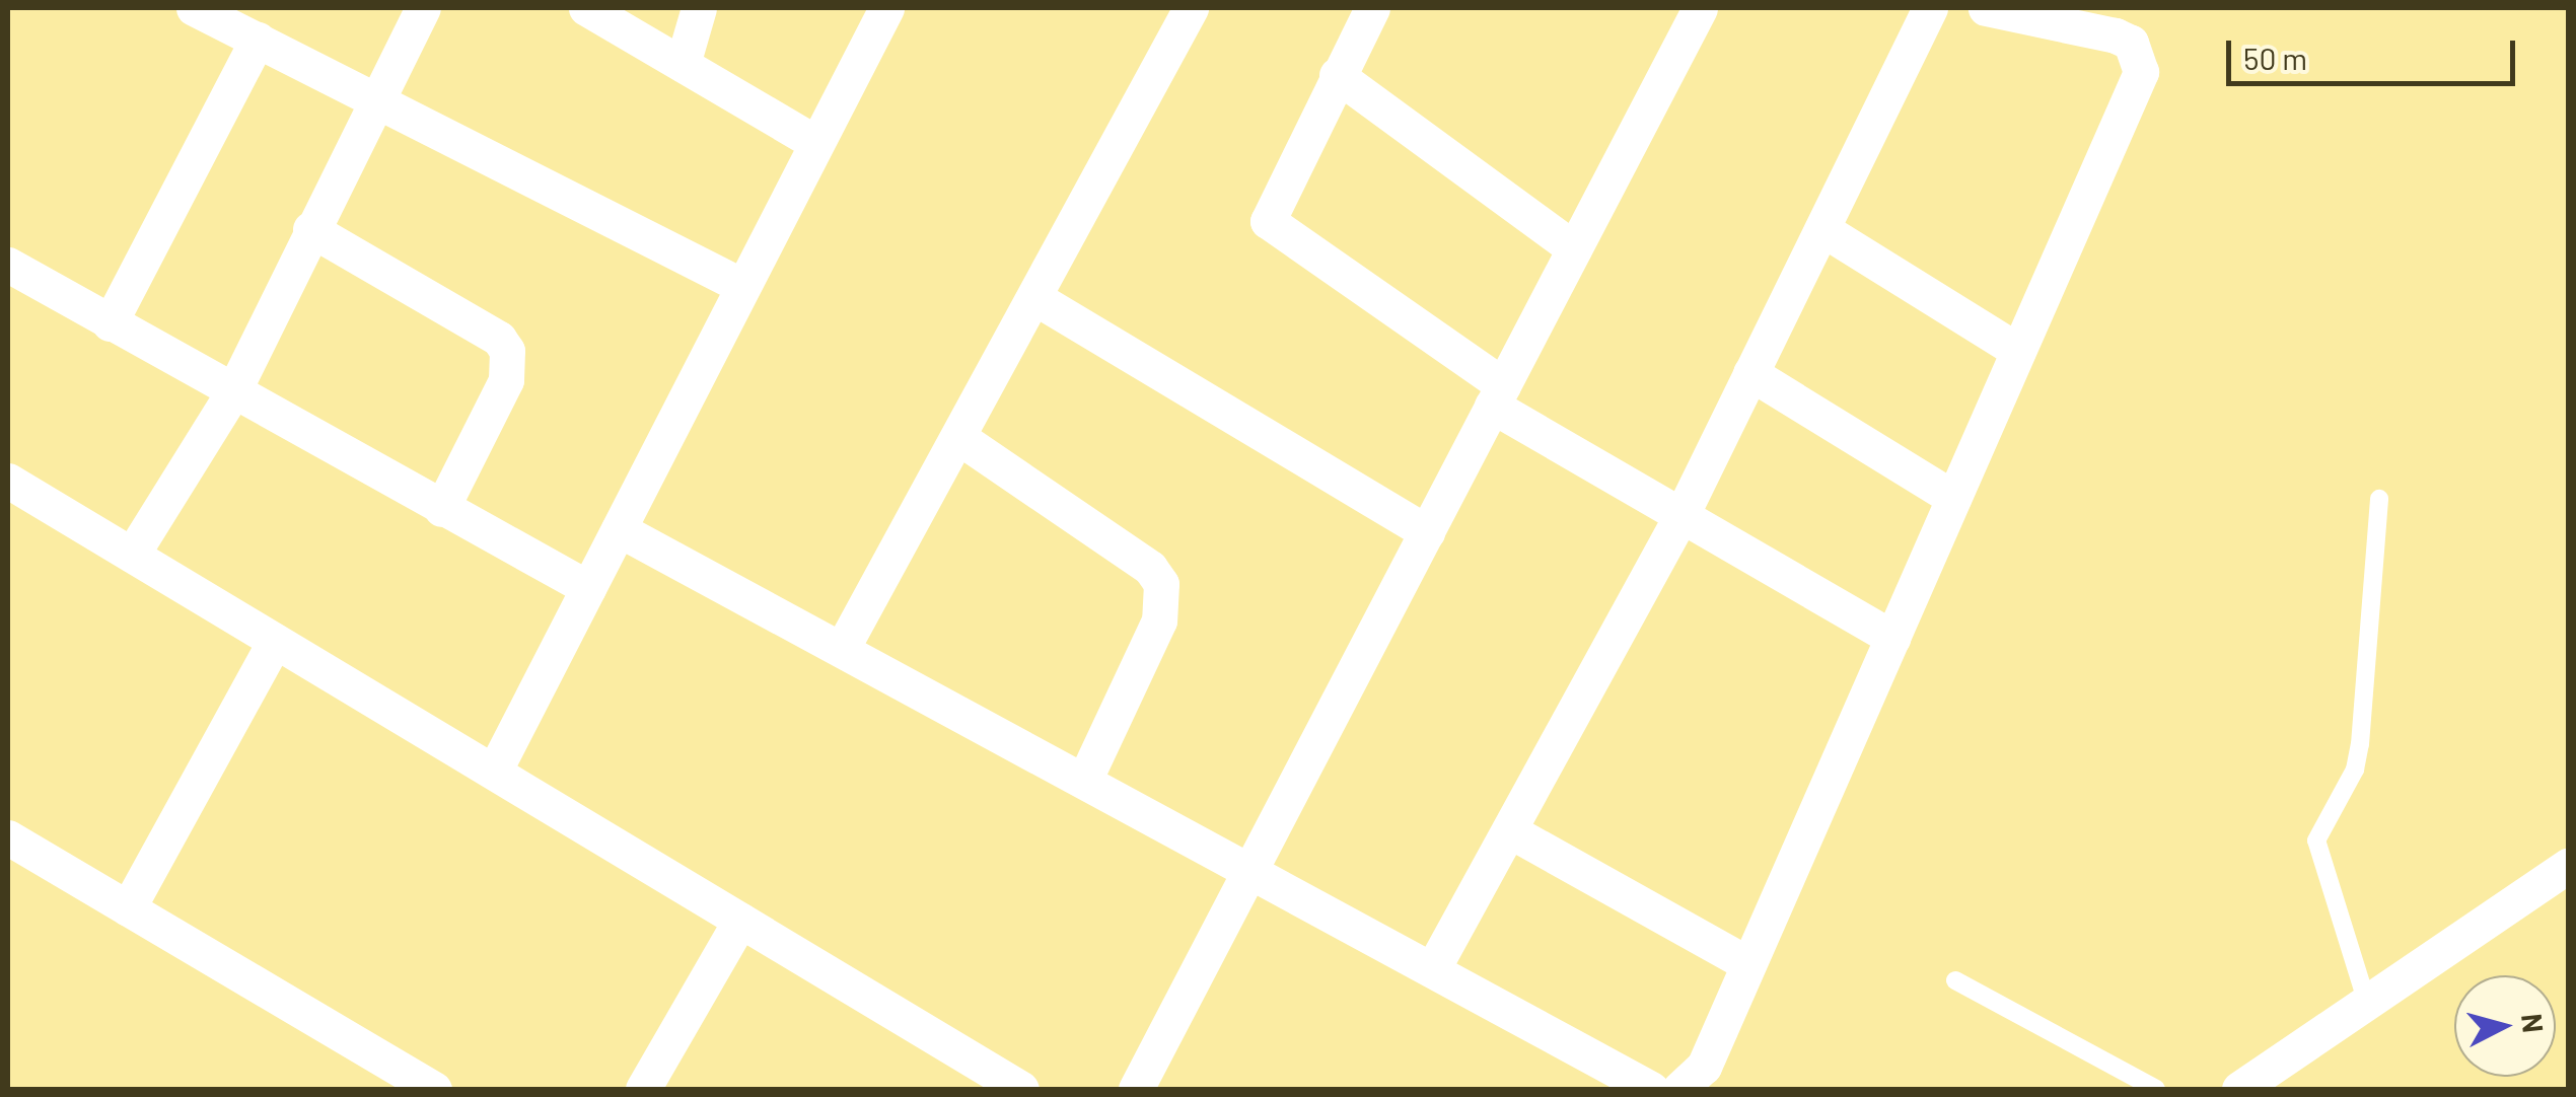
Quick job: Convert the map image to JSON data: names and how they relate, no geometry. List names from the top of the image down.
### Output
{
  "scale_bar": "50 m",
  "north": "right"
}
